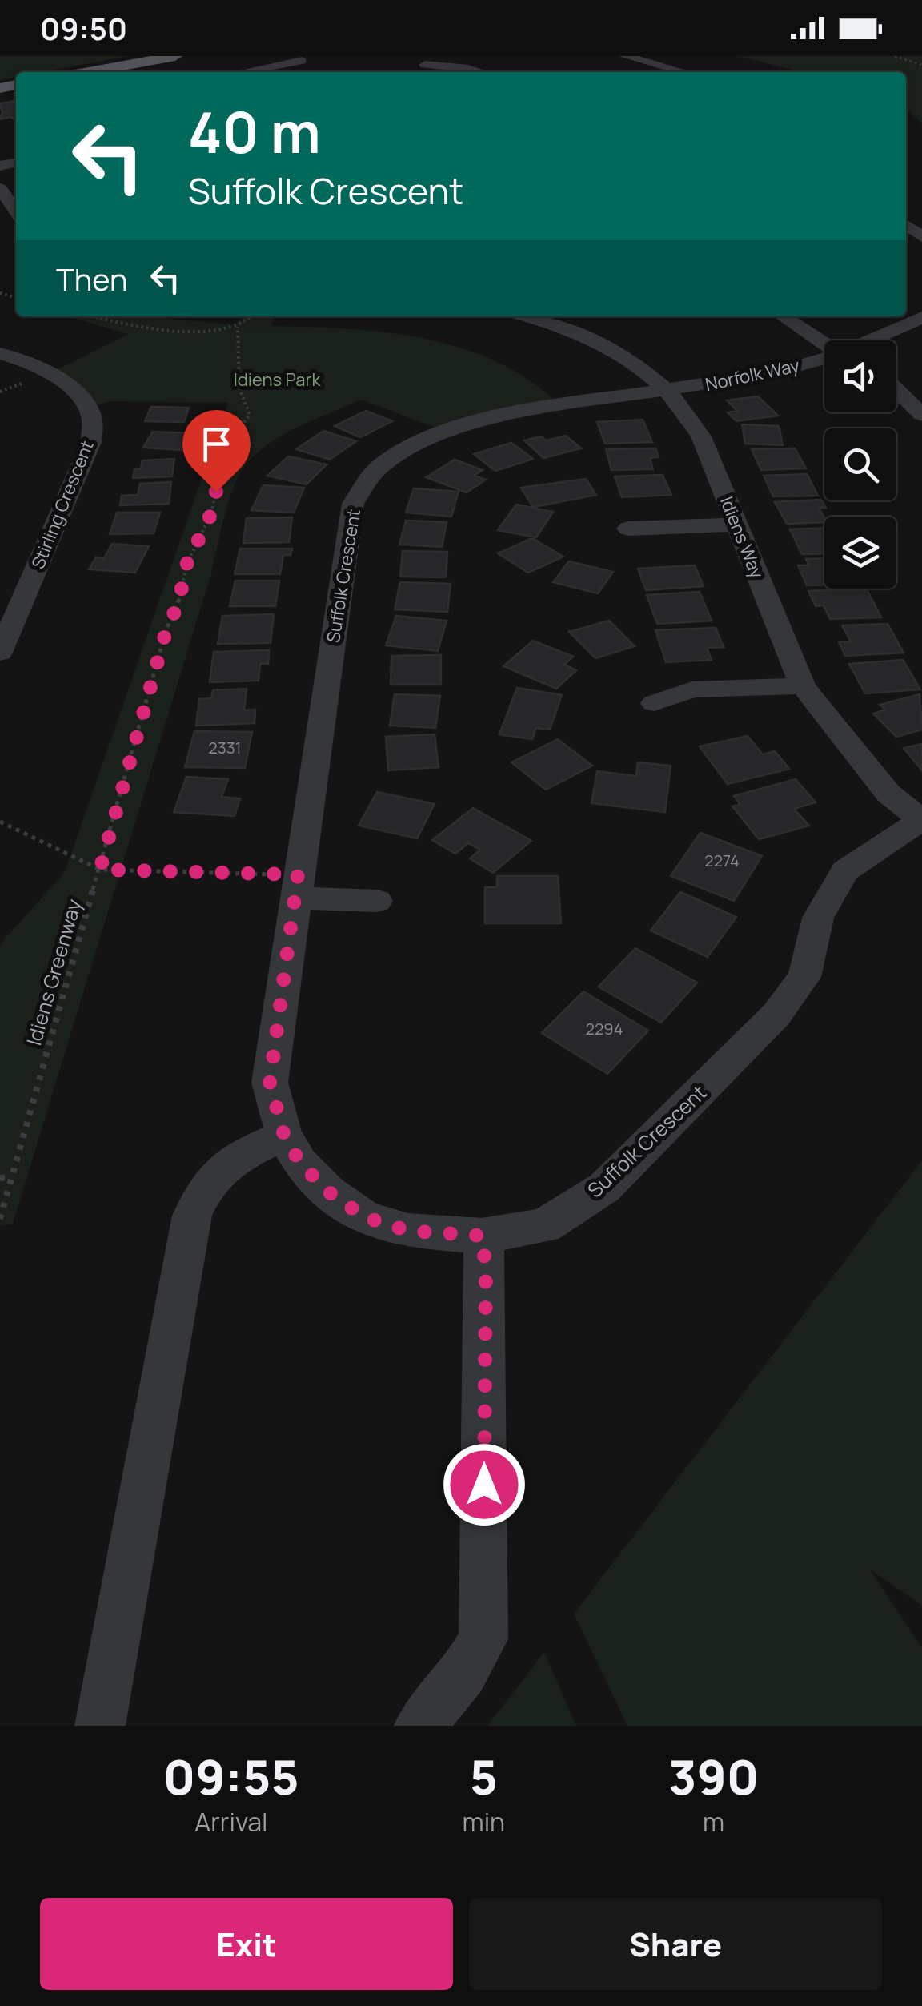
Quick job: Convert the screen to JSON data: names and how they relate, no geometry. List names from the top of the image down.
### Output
{
  "streets": {
    "street": [
      "Norfolk Way",
      "Stirling Crescent",
      "Idiens Way",
      "Suffolk Crescent"
    ],
    "path": ["Idiens Greenway"]
  },
  "crossings": [
    ["Norfolk Way", "Idiens Way"],
    ["Norfolk Way", "Suffolk Crescent"],
    ["Idiens Way", "Suffolk Crescent"]
  ],
  "parks": ["Idiens Park"],
  "house_numbers": ["2331", "2274", "2294"],
  "page": {
    "status": "09:50",
    "turn": ["40 m", "Suffolk Crescent"],
    "then": "Then",
    "eta": [
      "09:55",
      "Arrival",
      "5",
      "min",
      "390",
      "m"
    ],
    "buttons": ["Exit", "Share"]
  }
}
